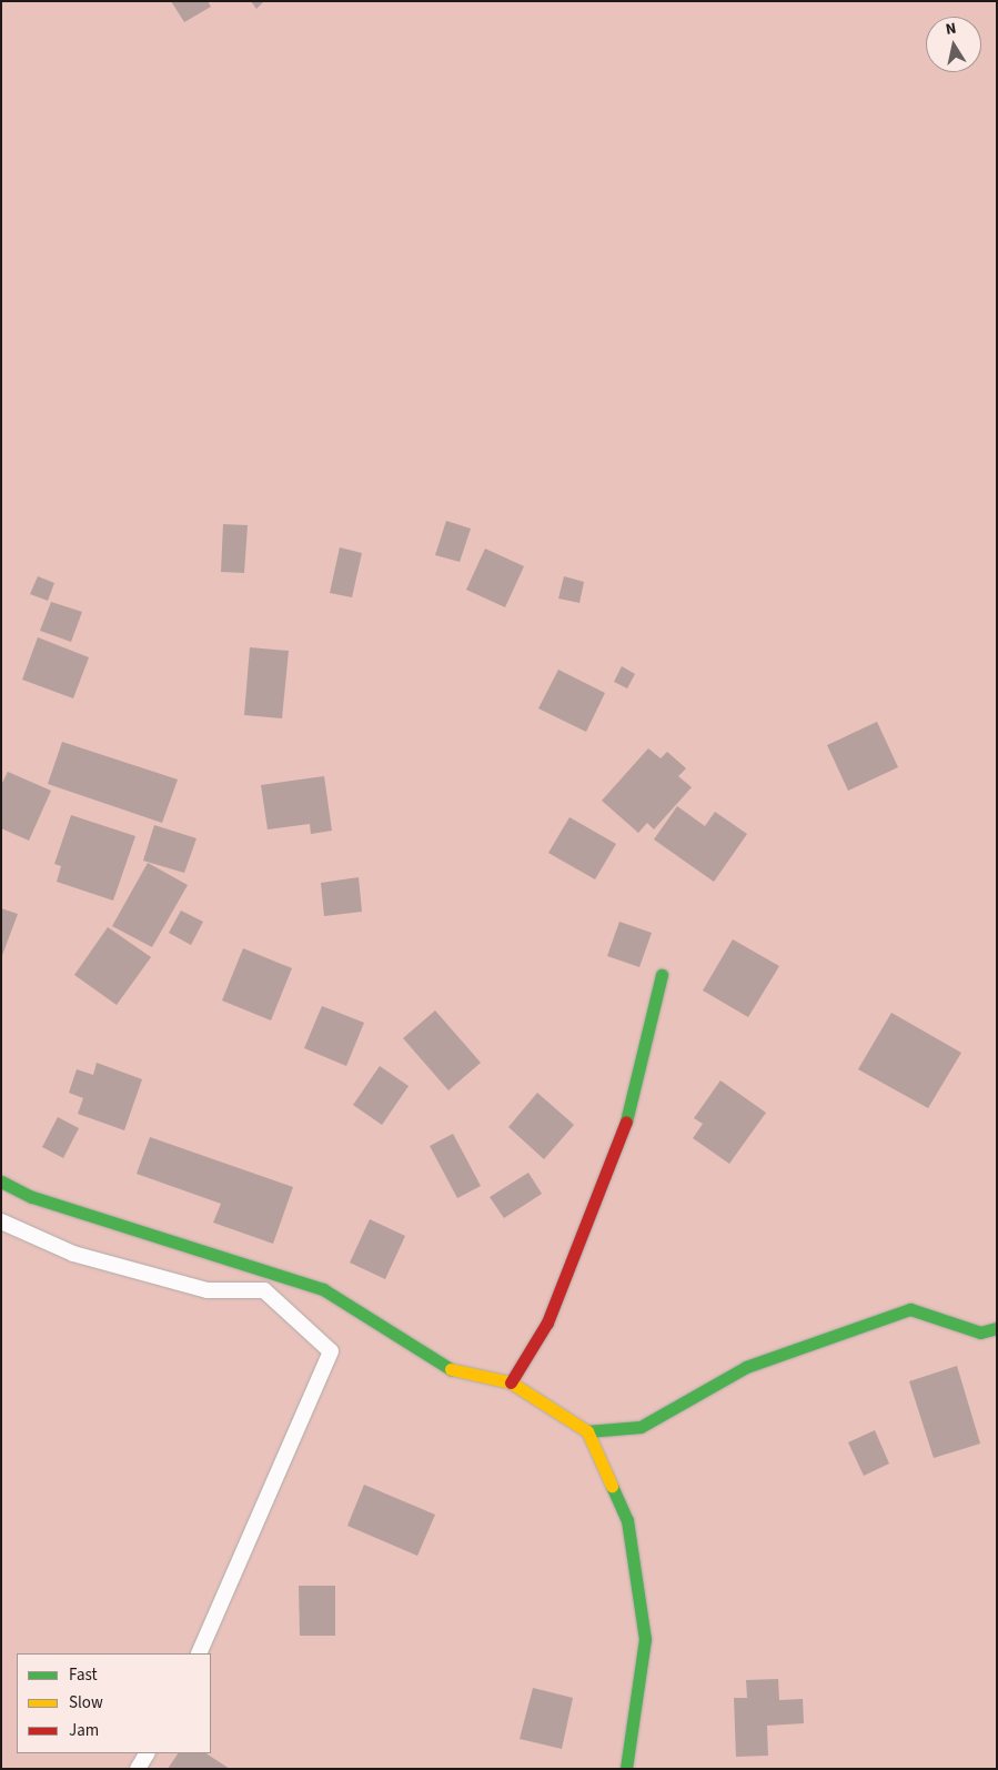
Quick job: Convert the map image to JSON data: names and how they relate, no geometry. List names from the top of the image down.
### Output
{
  "legend": ["Fast", "Slow", "Jam"],
  "north": "top"
}
